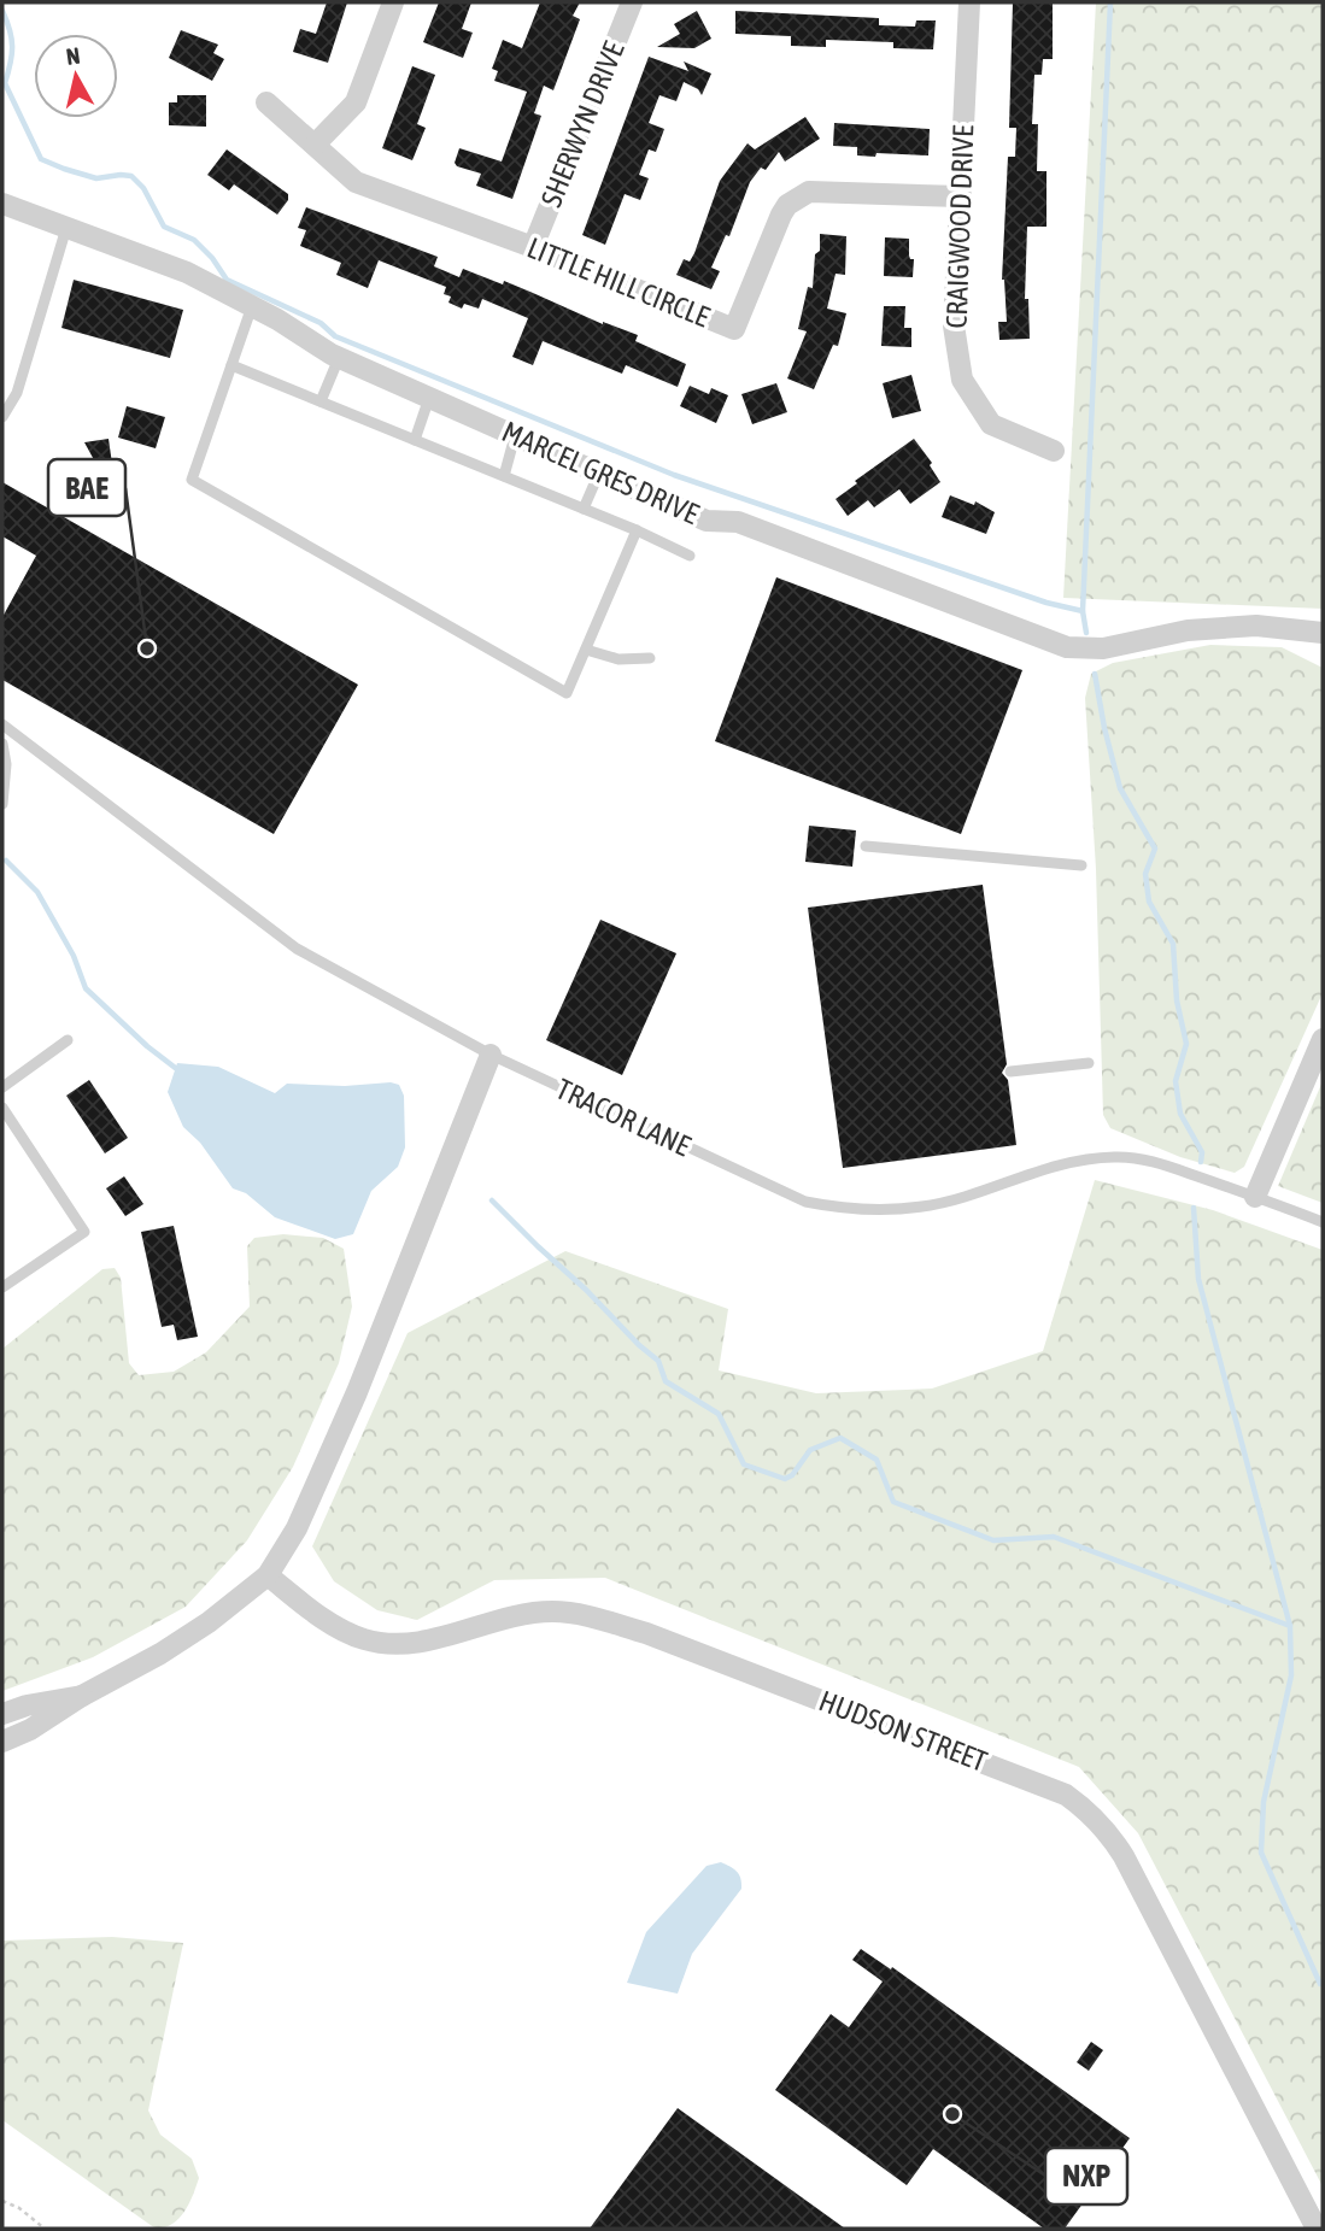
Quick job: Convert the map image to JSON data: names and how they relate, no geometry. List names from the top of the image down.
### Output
{
  "streets": {
    "street": [
      "SHERWYN DRIVE",
      "CRAIGWOOD DRIVE",
      "LITTLE HILL CIRCLE",
      "MARCEL GRES DRIVE",
      "HUDSON STREET"
    ],
    "lane": ["TRACOR LANE"]
  },
  "crossings": [
    ["SHERWYN DRIVE", "LITTLE HILL CIRCLE"],
    ["CRAIGWOOD DRIVE", "LITTLE HILL CIRCLE"]
  ],
  "places": ["BAE", "NXP"],
  "north": "top"
}
